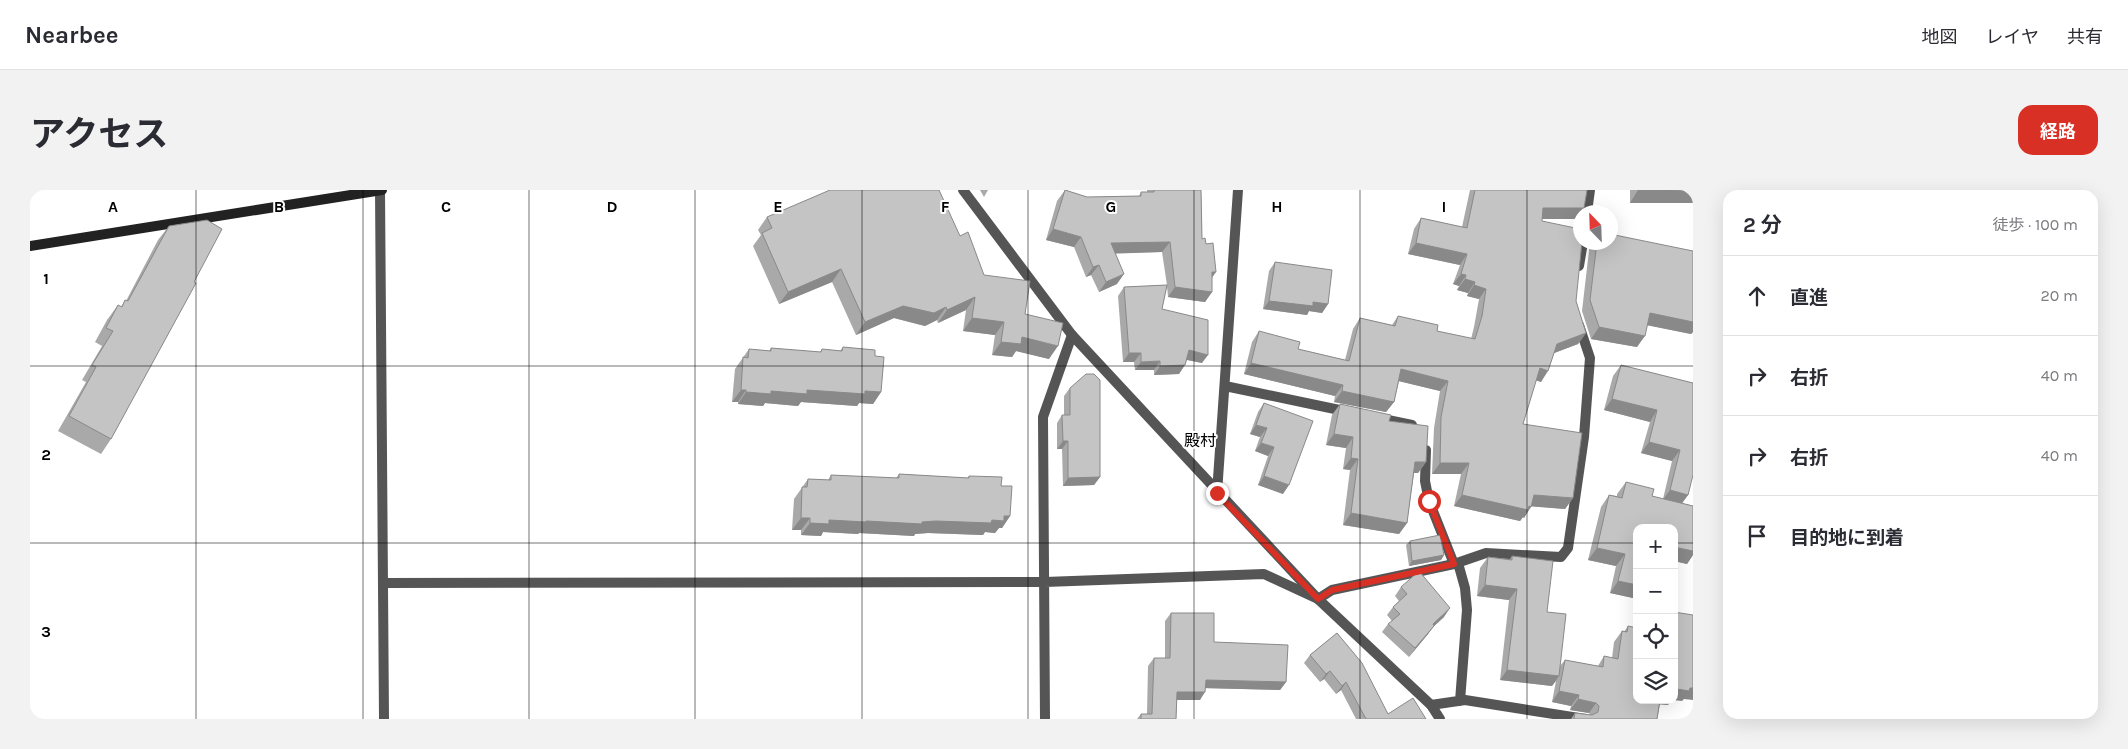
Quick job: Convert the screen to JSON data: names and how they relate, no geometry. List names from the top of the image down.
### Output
{
  "districts": ["殿村"],
  "north": "top left",
  "page": {
    "header": "Nearbee",
    "nav": ["地図", "レイヤ", "共有"],
    "title": "アクセス",
    "buttons": "経路",
    "heading": ["2 分", "徒歩 · 100 m"],
    "list": [
      ["直進", "20 m"],
      ["右折", "40 m"],
      ["右折", "40 m"],
      "目的地に到着"
    ],
    "map_buttons": ["+", "−"]
  },
  "grid": {
    "columns": [
      "A",
      "B",
      "C",
      "D",
      "E",
      "F",
      "G",
      "H",
      "I"
    ],
    "rows": ["1", "2", "3"]
  }
}
